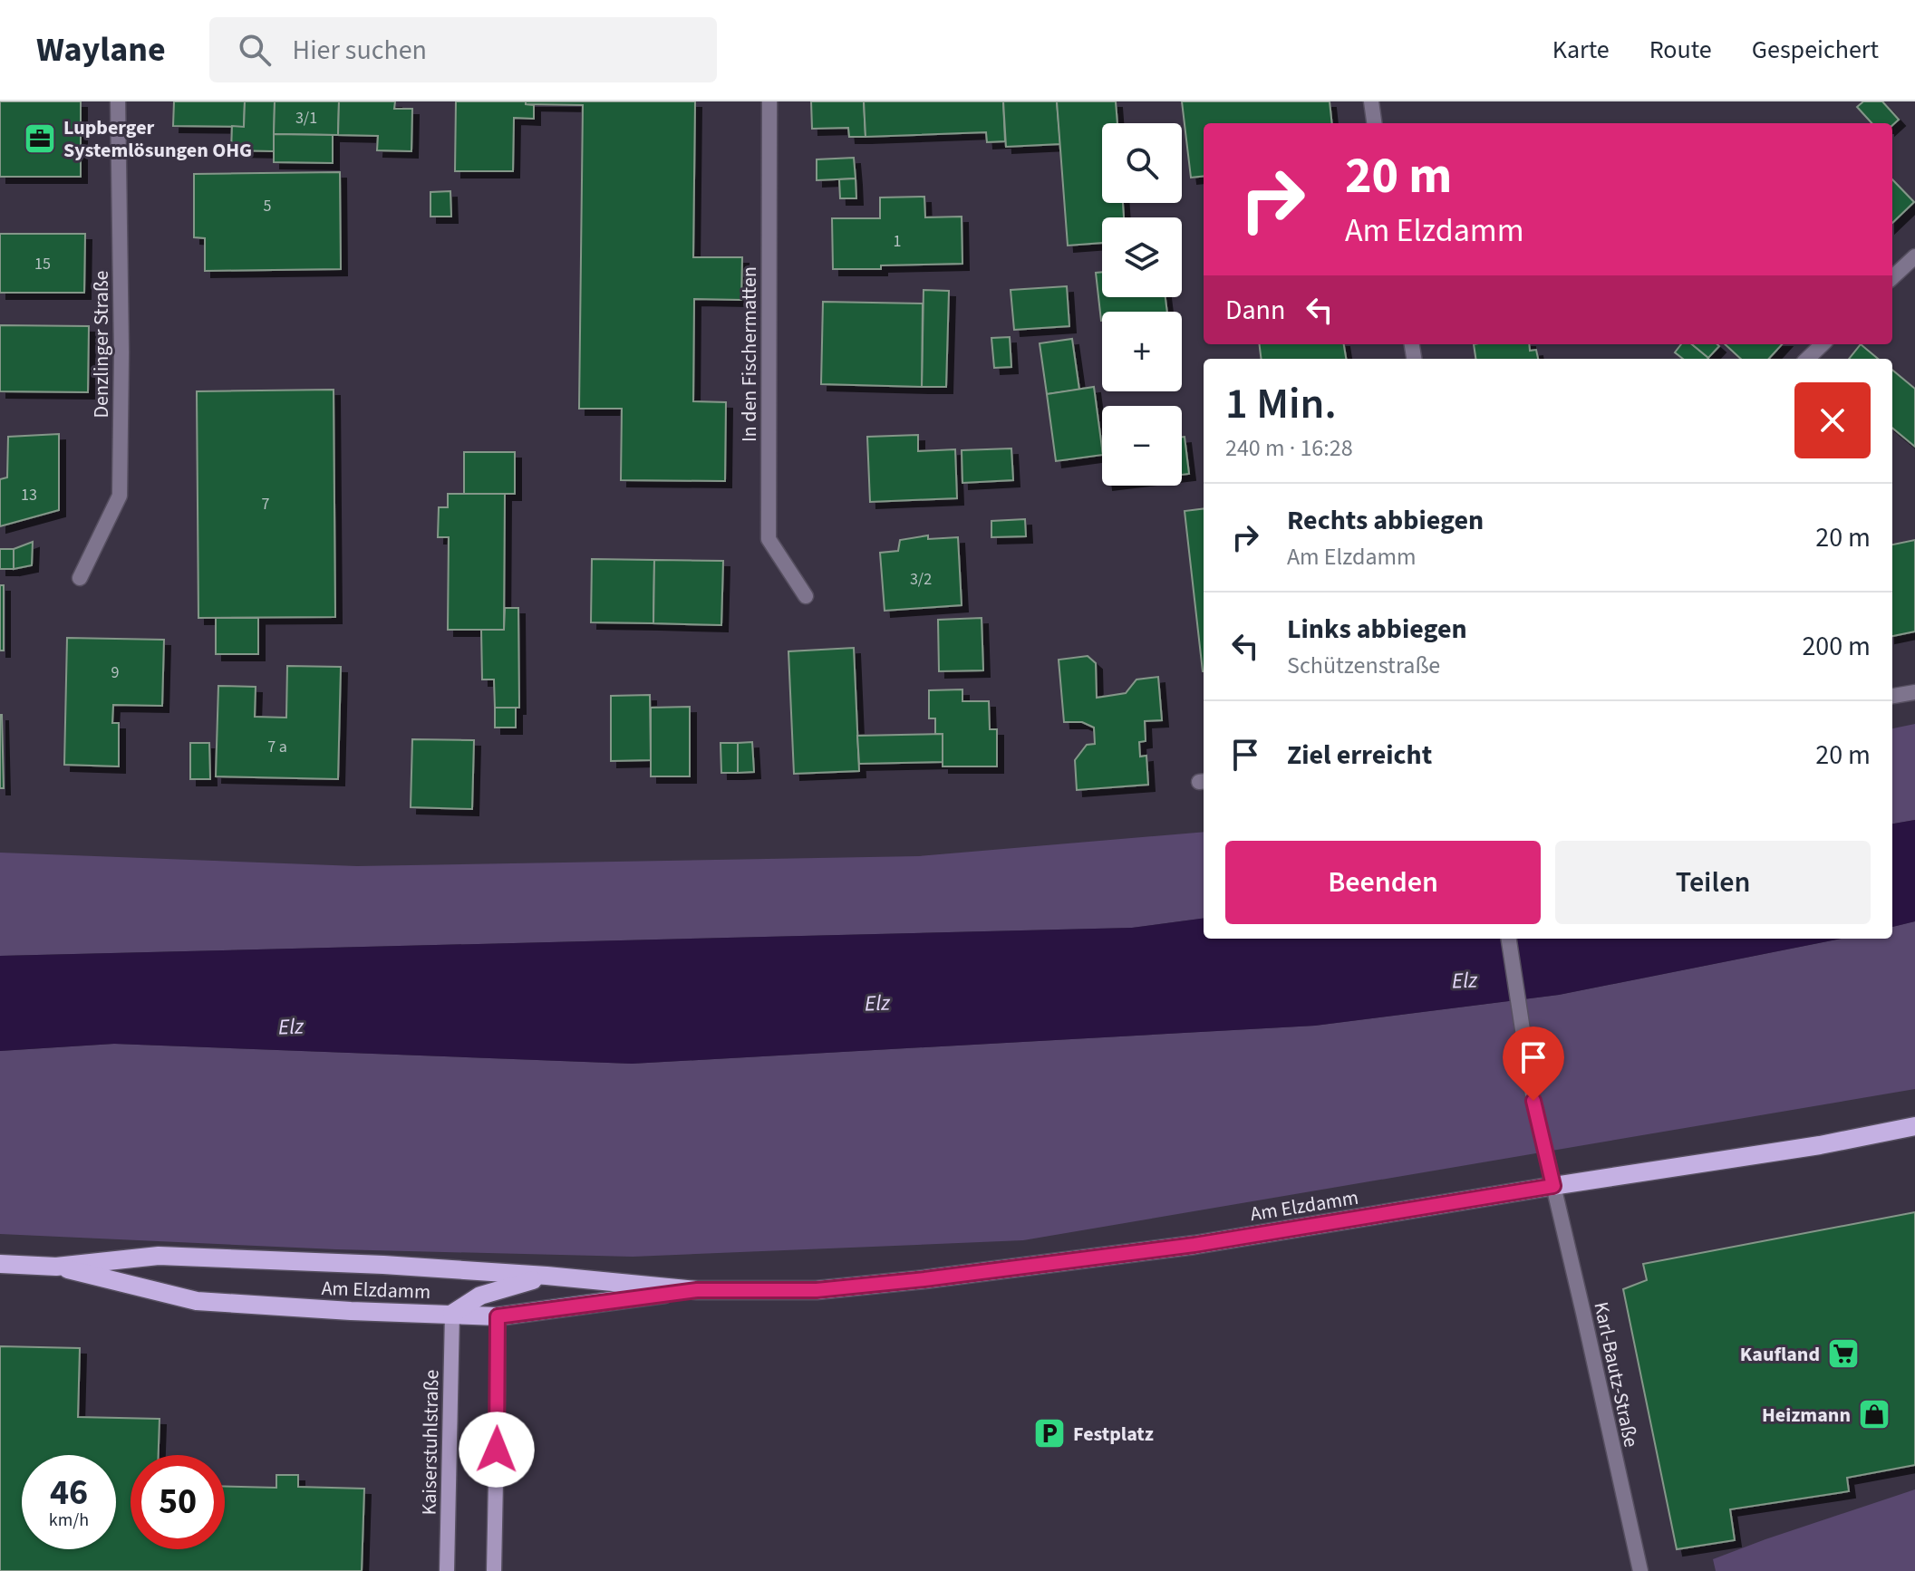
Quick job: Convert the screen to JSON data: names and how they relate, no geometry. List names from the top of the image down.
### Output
{
  "streets": {
    "main road": ["Am Elzdamm", "Kaiserstuhlstraße"],
    "street": ["Denzlinger Straße", "In den Fischermatten", "Karl-Bautz-Straße"]
  },
  "crossings": [
    ["Am Elzdamm", "Karl-Bautz-Straße"],
    ["Am Elzdamm", "Kaiserstuhlstraße"]
  ],
  "water": ["Elz"],
  "places": {
    "office": ["Lupberger Systemlösungen OHG"],
    "supermarket": ["Kaufland"],
    "shop": ["Heizmann"],
    "parking": ["Festplatz"]
  },
  "house_numbers": [
    "3/1",
    "5",
    "1",
    "15",
    "13",
    "7",
    "3/2",
    "9",
    "7 a"
  ],
  "page": {
    "header": "Waylane",
    "search": "Hier suchen",
    "nav": ["Karte", "Route", "Gespeichert"],
    "map_buttons": ["+", "−"],
    "turn": ["20 m", "Am Elzdamm"],
    "then": "Dann",
    "heading": ["1 Min.", "240 m · 16:28"],
    "list": [
      {
        "name": "Rechts abbiegen",
        "note": "Am Elzdamm",
        "value": "20 m"
      },
      {
        "name": "Links abbiegen",
        "note": "Schützenstraße",
        "value": "200 m"
      },
      {
        "name": "Ziel erreicht",
        "value": "20 m"
      }
    ],
    "buttons": ["Beenden", "Teilen"],
    "speed": "46 km/h",
    "limit": "50"
  }
}
